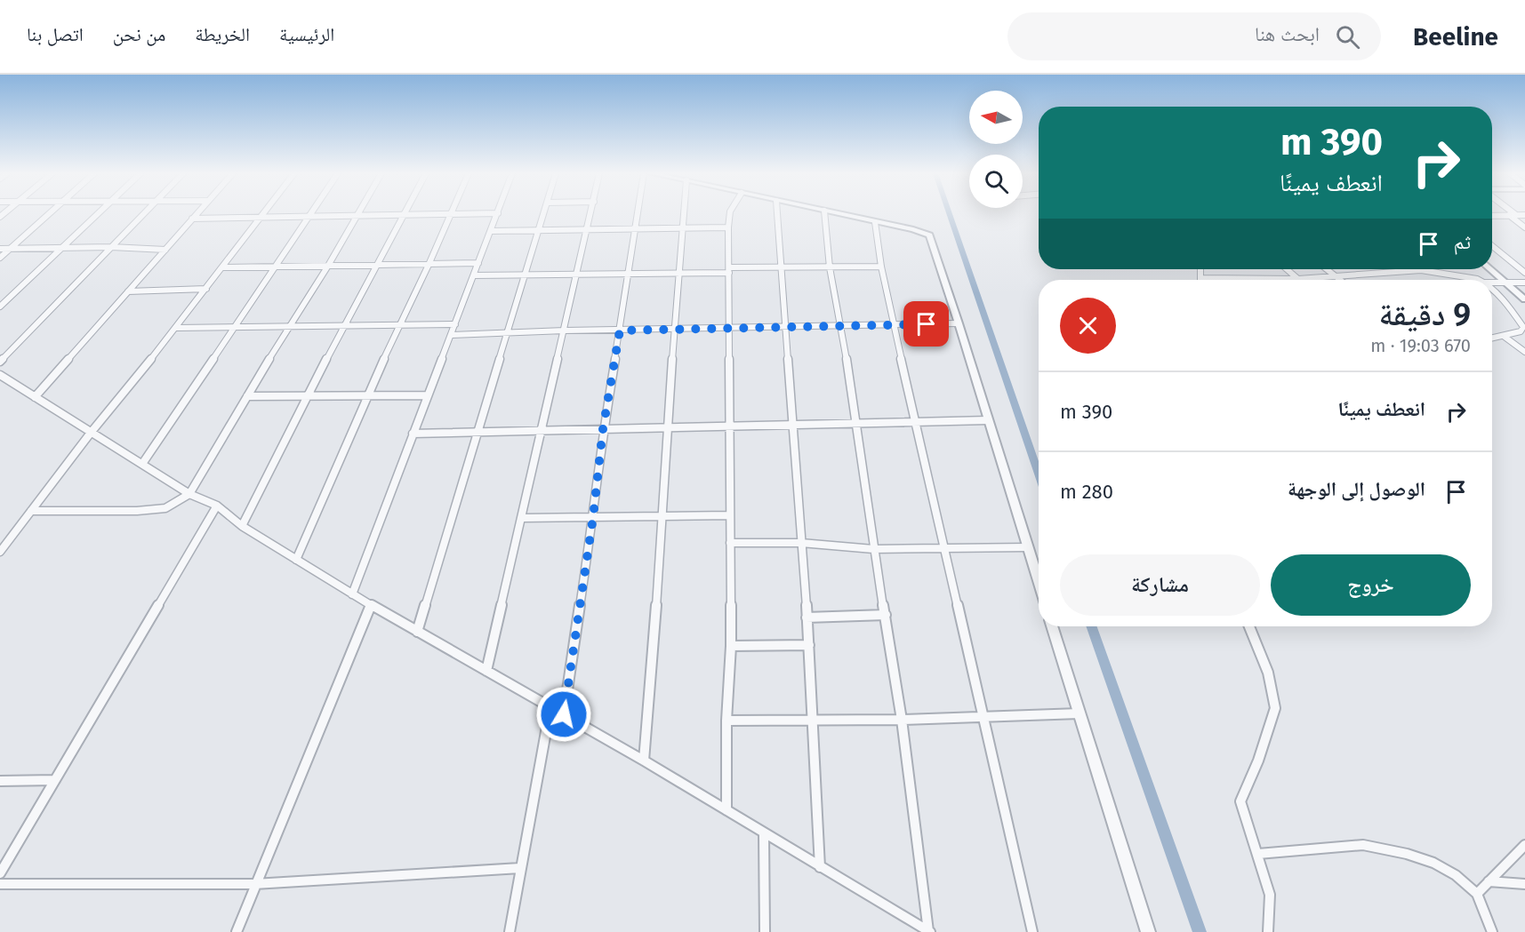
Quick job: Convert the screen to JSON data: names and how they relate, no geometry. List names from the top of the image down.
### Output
{
  "north": "left",
  "page": {
    "header": "Beeline",
    "search": "ابحث هنا",
    "nav": [
      "الرئيسية",
      "الخريطة",
      "من نحن",
      "اتصل بنا"
    ],
    "turn": ["390 m", "انعطف يمينًا"],
    "then": "ثم",
    "heading": ["9 دقيقة", "670 m · 19:03"],
    "list": [
      {
        "name": "انعطف يمينًا",
        "value": "390 m"
      },
      {
        "name": "الوصول إلى الوجهة",
        "value": "280 m"
      }
    ],
    "buttons": ["خروج", "مشاركة"]
  }
}
